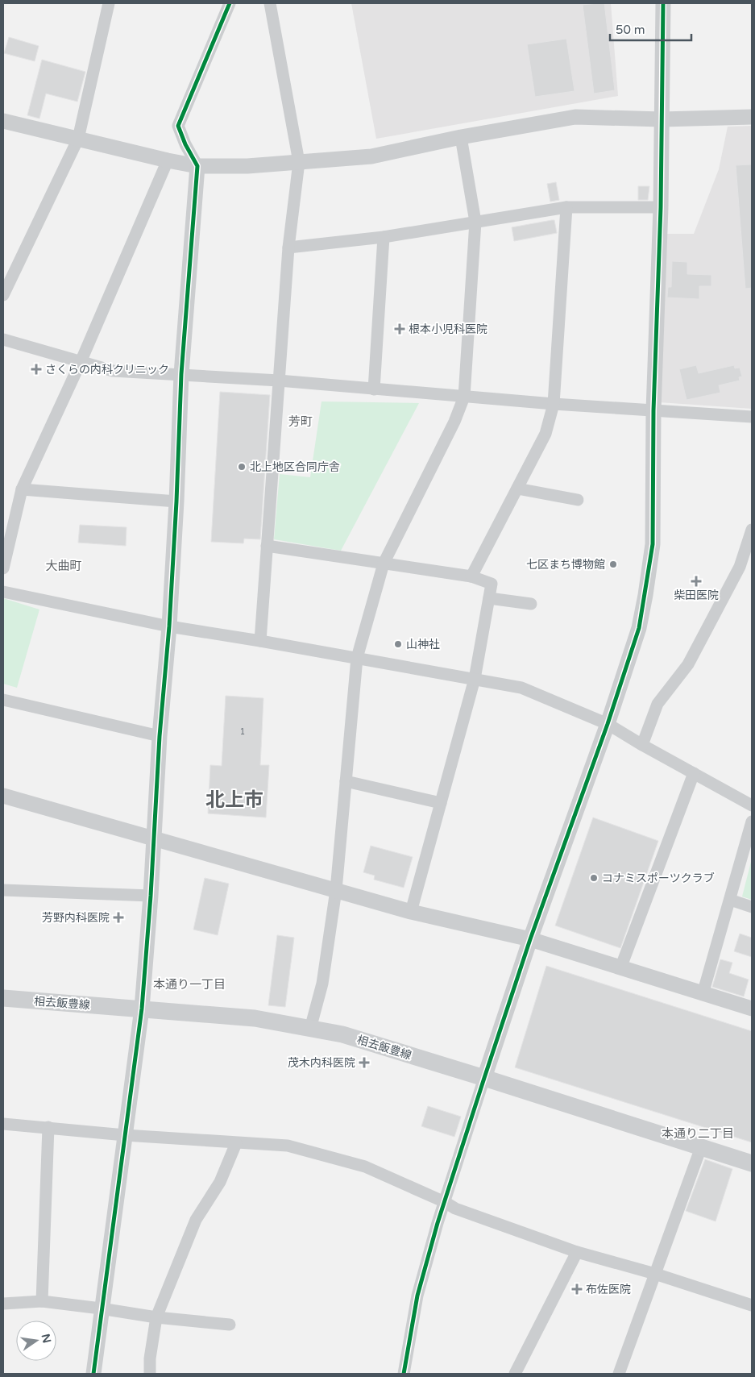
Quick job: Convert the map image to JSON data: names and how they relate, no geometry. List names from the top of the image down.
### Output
{
  "streets": {
    "main road": ["相去飯豊線"]
  },
  "districts": [
    "芳町",
    "大曲町",
    "北上市",
    "本通り一丁目",
    "本通り二丁目"
  ],
  "places": {
    "health": [
      "根本小児科医院",
      "さくらの内科クリニック",
      "柴田医院",
      "芳野内科医院",
      "茂木内科医院",
      "布佐医院"
    ],
    "other": [
      "北上地区合同庁舎",
      "七区まち博物館",
      "山神社",
      "コナミスポーツクラブ"
    ]
  },
  "house_numbers": ["1"],
  "scale_bar": "50 m",
  "north": "right"
}
